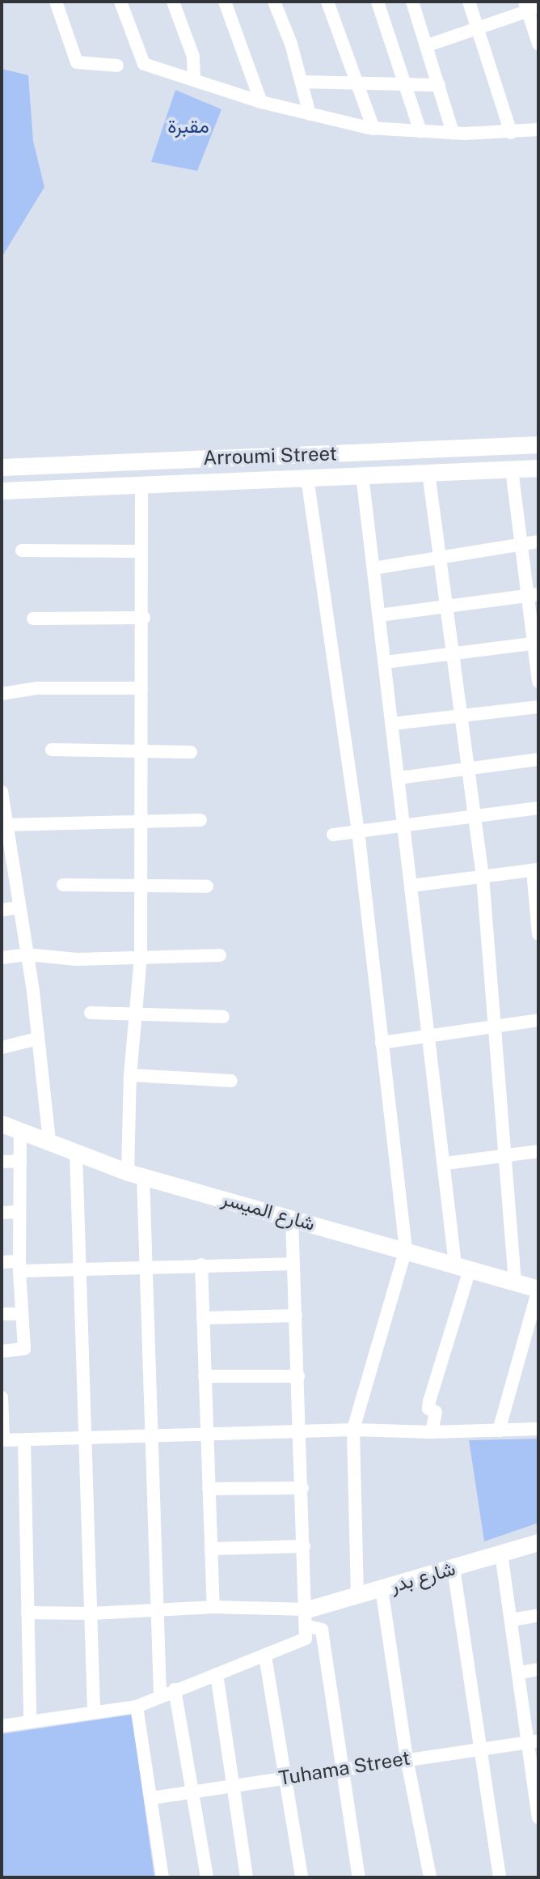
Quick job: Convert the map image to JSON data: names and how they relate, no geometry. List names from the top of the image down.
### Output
{
  "streets": {
    "main road": ["Arroumi Street", "شارع الميسر", "شارع بدر"],
    "street": ["Tuhama Street"]
  },
  "parks": ["مقبرة"]
}
